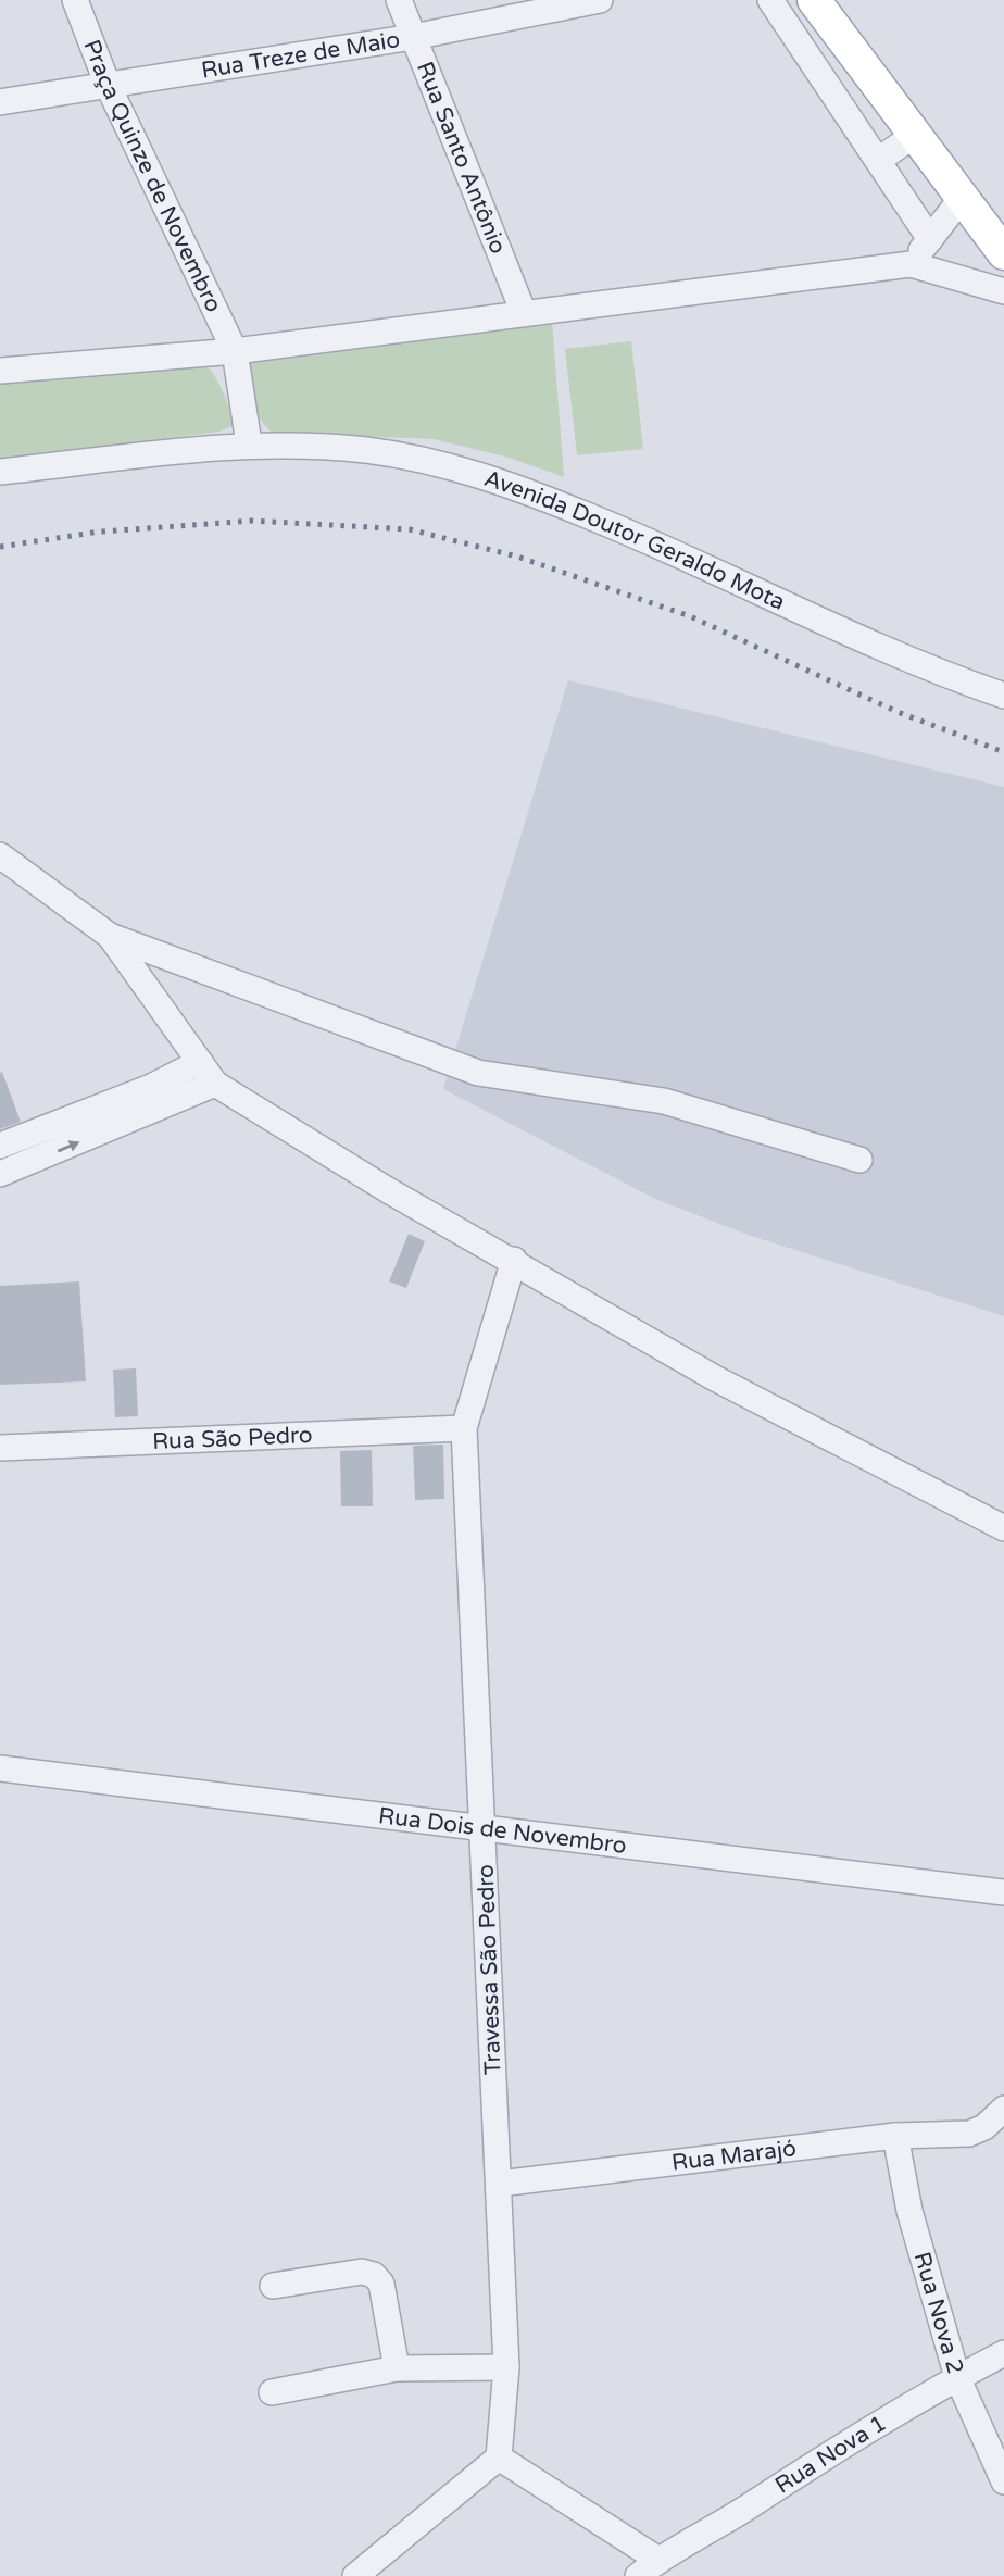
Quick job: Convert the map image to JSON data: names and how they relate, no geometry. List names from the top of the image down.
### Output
{
  "streets": {
    "street": [
      "Rua Treze de Maio",
      "Rua Santo Antônio",
      "Praça Quinze de Novembro",
      "Avenida Doutor Geraldo Mota",
      "Rua São Pedro",
      "Rua Dois de Novembro",
      "Travessa São Pedro",
      "Rua Marajó",
      "Rua Nova 2",
      "Rua Nova 1"
    ]
  },
  "crossings": [
    ["Rua Treze de Maio", "Rua Santo Antônio"],
    ["Rua Treze de Maio", "Praça Quinze de Novembro"],
    ["Rua São Pedro", "Travessa São Pedro"],
    ["Rua Dois de Novembro", "Travessa São Pedro"],
    ["Travessa São Pedro", "Rua Marajó"],
    ["Rua Marajó", "Rua Nova 2"],
    ["Rua Nova 2", "Rua Nova 1"]
  ]
}
